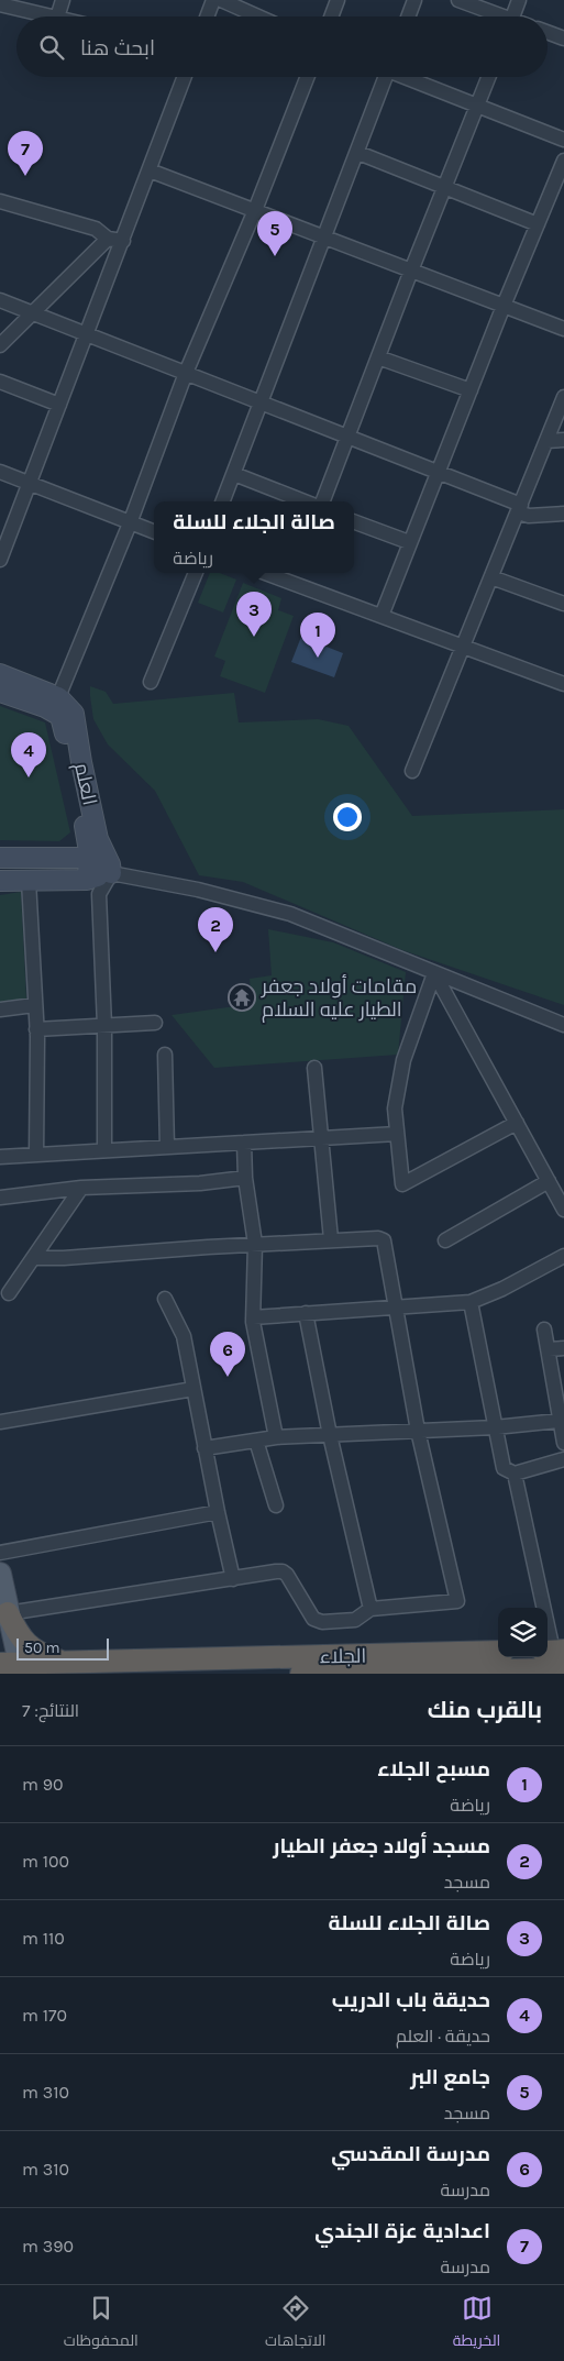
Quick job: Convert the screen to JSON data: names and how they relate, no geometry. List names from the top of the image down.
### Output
{
  "streets": {
    "highway": ["الجلاء"],
    "main road": ["العلم"]
  },
  "places": {
    "temple": ["مقامات أولاد جعفر الطيار عليه السلام"]
  },
  "scale_bar": "50 m",
  "page": {
    "search": "ابحث هنا",
    "pins": [
      "7",
      "5",
      "3",
      "1",
      "4",
      "2",
      "6"
    ],
    "popup": ["صالة الجلاء للسلة", "رياضة"],
    "scale": "50 m",
    "heading": ["بالقرب منك", "النتائج: 7"],
    "list": [
      {
        "mark": "1",
        "name": "مسبح الجلاء",
        "note": "رياضة",
        "value": "90 m"
      },
      {
        "mark": "2",
        "name": "مسجد أولاد جعفر الطيار",
        "note": "مسجد",
        "value": "100 m"
      },
      {
        "mark": "3",
        "name": "صالة الجلاء للسلة",
        "note": "رياضة",
        "value": "110 m"
      },
      {
        "mark": "4",
        "name": "حديقة باب الدريب",
        "note": "حديقة · العلم",
        "value": "170 m"
      },
      {
        "mark": "5",
        "name": "جامع البر",
        "note": "مسجد",
        "value": "310 m"
      },
      {
        "mark": "6",
        "name": "مدرسة المقدسي",
        "note": "مدرسة",
        "value": "310 m"
      },
      {
        "mark": "7",
        "name": "اعدادية عزة الجندي",
        "note": "مدرسة",
        "value": "390 m"
      }
    ],
    "nav": ["الخريطة", "الاتجاهات", "المحفوظات"]
  }
}
